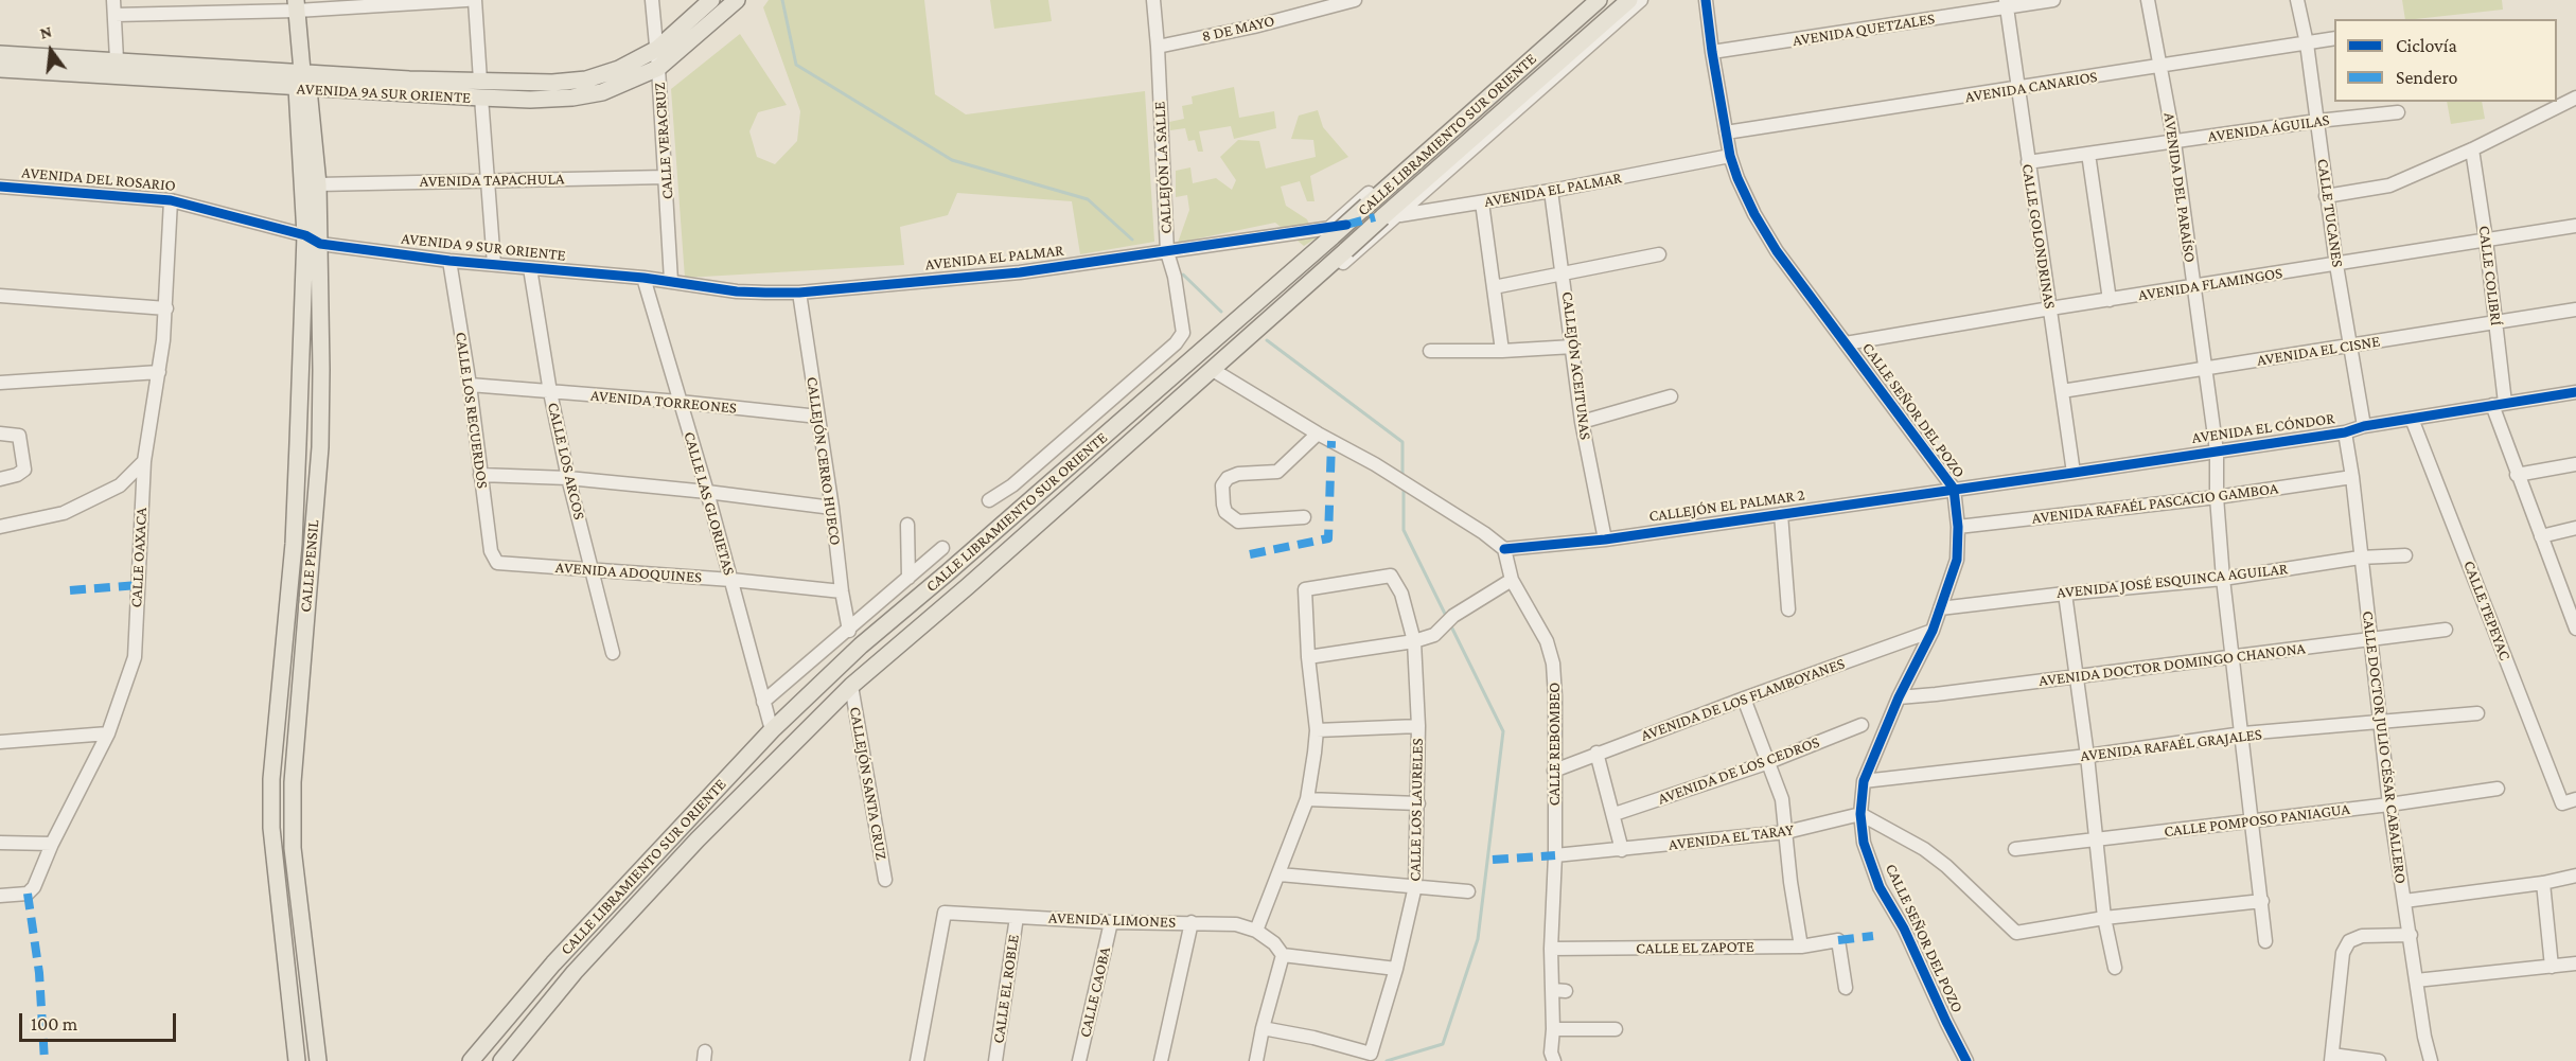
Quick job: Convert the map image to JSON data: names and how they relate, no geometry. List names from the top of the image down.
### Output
{
  "streets": {
    "main road": ["AVENIDA 9A SUR ORIENTE", "CALLE LIBRAMIENTO SUR ORIENTE", "CALLE PENSIL"],
    "street": [
      "8 DE MAYO",
      "AVENIDA QUETZALES",
      "AVENIDA CANARIOS",
      "AVENIDA ÁGUILAS",
      "CALLE VERACRUZ",
      "CALLEJÓN LA SALLE",
      "AVENIDA DEL ROSARIO",
      "AVENIDA TAPACHULA",
      "AVENIDA DEL PARAÍSO",
      "AVENIDA EL PALMAR",
      "CALLE TUCANES",
      "CALLE GOLONDRINAS",
      "AVENIDA 9 SUR ORIENTE",
      "CALLE COLIBRÍ",
      "AVENIDA FLAMINGOS",
      "AVENIDA EL CISNE",
      "CALLEJÓN ACEITUNAS",
      "AVENIDA TORREONES",
      "CALLE LOS RECUERDOS",
      "CALLE SEÑOR DEL POZO",
      "AVENIDA EL CÓNDOR",
      "CALLE LOS ARCOS",
      "CALLEJÓN CERRO HUECO",
      "CALLE LAS GLORIETAS",
      "AVENIDA RAFAÉL PASCACIO GAMBOA",
      "CALLEJÓN EL PALMAR 2",
      "CALLE OAXACA",
      "AVENIDA ADOQUINES",
      "AVENIDA JOSÉ ESQUINCA AGUILAR",
      "CALLE TEPEYAC",
      "AVENIDA DOCTOR DOMINGO CHANONA",
      "AVENIDA DE LOS FLAMBOYANES",
      "CALLE REBOMBEO",
      "AVENIDA RAFAÉL GRAJALES",
      "CALLE DOCTOR JULIO CÉSAR CABALLERO",
      "AVENIDA DE LOS CEDROS",
      "CALLEJÓN SANTA CRUZ",
      "CALLE LOS LAURELES",
      "CALLE POMPOSO PANIAGUA",
      "AVENIDA EL TARAY",
      "AVENIDA LIMONES",
      "CALLE EL ZAPOTE",
      "CALLE EL ROBLE",
      "CALLE CAOBA"
    ]
  },
  "crossings": [
    ["8 DE MAYO", "CALLEJÓN LA SALLE"],
    ["AVENIDA QUETZALES", "CALLE GOLONDRINAS"],
    ["AVENIDA QUETZALES", "CALLE SEÑOR DEL POZO"],
    ["AVENIDA CANARIOS", "AVENIDA DEL PARAÍSO"],
    ["AVENIDA CANARIOS", "CALLE TUCANES"],
    ["AVENIDA CANARIOS", "CALLE GOLONDRINAS"],
    ["AVENIDA CANARIOS", "CALLE SEÑOR DEL POZO"],
    ["AVENIDA 9A SUR ORIENTE", "CALLE VERACRUZ"],
    ["AVENIDA 9A SUR ORIENTE", "CALLE PENSIL"],
    ["AVENIDA ÁGUILAS", "AVENIDA DEL PARAÍSO"],
    ["AVENIDA ÁGUILAS", "CALLE TUCANES"],
    ["AVENIDA ÁGUILAS", "CALLE GOLONDRINAS"],
    ["CALLE LIBRAMIENTO SUR ORIENTE", "AVENIDA EL PALMAR"],
    ["CALLE LIBRAMIENTO SUR ORIENTE", "CALLE LAS GLORIETAS"],
    ["CALLE LIBRAMIENTO SUR ORIENTE", "CALLEJÓN SANTA CRUZ"],
    ["CALLE VERACRUZ", "AVENIDA TAPACHULA"],
    ["CALLE VERACRUZ", "AVENIDA EL PALMAR"],
    ["CALLEJÓN LA SALLE", "AVENIDA EL PALMAR"],
    ["AVENIDA DEL ROSARIO", "AVENIDA 9 SUR ORIENTE"],
    ["AVENIDA DEL ROSARIO", "CALLE OAXACA"],
    ["AVENIDA DEL ROSARIO", "CALLE PENSIL"],
    ["AVENIDA TAPACHULA", "CALLE PENSIL"],
    ["AVENIDA DEL PARAÍSO", "AVENIDA FLAMINGOS"],
    ["AVENIDA DEL PARAÍSO", "AVENIDA EL CISNE"],
    ["AVENIDA DEL PARAÍSO", "AVENIDA EL CÓNDOR"],
    ["AVENIDA DEL PARAÍSO", "AVENIDA RAFAÉL PASCACIO GAMBOA"],
    ["AVENIDA DEL PARAÍSO", "AVENIDA JOSÉ ESQUINCA AGUILAR"],
    ["AVENIDA DEL PARAÍSO", "AVENIDA DOCTOR DOMINGO CHANONA"],
    ["AVENIDA DEL PARAÍSO", "AVENIDA RAFAÉL GRAJALES"],
    ["AVENIDA DEL PARAÍSO", "CALLE POMPOSO PANIAGUA"],
    ["AVENIDA EL PALMAR", "AVENIDA 9 SUR ORIENTE"],
    ["AVENIDA EL PALMAR", "CALLEJÓN ACEITUNAS"],
    ["AVENIDA EL PALMAR", "CALLE SEÑOR DEL POZO"],
    ["AVENIDA EL PALMAR", "CALLEJÓN CERRO HUECO"],
    ["AVENIDA EL PALMAR", "CALLE LAS GLORIETAS"],
    ["CALLE TUCANES", "AVENIDA FLAMINGOS"],
    ["CALLE TUCANES", "AVENIDA EL CISNE"],
    ["CALLE TUCANES", "AVENIDA EL CÓNDOR"],
    ["CALLE GOLONDRINAS", "AVENIDA FLAMINGOS"],
    ["CALLE GOLONDRINAS", "AVENIDA EL CISNE"],
    ["CALLE GOLONDRINAS", "AVENIDA EL CÓNDOR"],
    ["AVENIDA 9 SUR ORIENTE", "CALLE LOS RECUERDOS"],
    ["AVENIDA 9 SUR ORIENTE", "CALLE LOS ARCOS"],
    ["AVENIDA 9 SUR ORIENTE", "CALLE LAS GLORIETAS"],
    ["AVENIDA 9 SUR ORIENTE", "CALLE PENSIL"],
    ["CALLE COLIBRÍ", "AVENIDA FLAMINGOS"],
    ["CALLE COLIBRÍ", "AVENIDA EL CISNE"],
    ["CALLE COLIBRÍ", "AVENIDA EL CÓNDOR"],
    ["AVENIDA FLAMINGOS", "CALLE SEÑOR DEL POZO"],
    ["CALLEJÓN ACEITUNAS", "CALLEJÓN EL PALMAR 2"],
    ["AVENIDA TORREONES", "CALLE LOS RECUERDOS"],
    ["AVENIDA TORREONES", "CALLE LOS ARCOS"],
    ["AVENIDA TORREONES", "CALLEJÓN CERRO HUECO"],
    ["AVENIDA TORREONES", "CALLE LAS GLORIETAS"],
    ["CALLE LOS RECUERDOS", "AVENIDA ADOQUINES"],
    ["CALLE SEÑOR DEL POZO", "AVENIDA EL CÓNDOR"],
    ["CALLE SEÑOR DEL POZO", "AVENIDA RAFAÉL PASCACIO GAMBOA"],
    ["CALLE SEÑOR DEL POZO", "CALLEJÓN EL PALMAR 2"],
    ["CALLE SEÑOR DEL POZO", "AVENIDA JOSÉ ESQUINCA AGUILAR"],
    ["CALLE SEÑOR DEL POZO", "AVENIDA DOCTOR DOMINGO CHANONA"],
    ["CALLE SEÑOR DEL POZO", "AVENIDA DE LOS FLAMBOYANES"],
    ["CALLE SEÑOR DEL POZO", "AVENIDA RAFAÉL GRAJALES"],
    ["CALLE SEÑOR DEL POZO", "AVENIDA EL TARAY"],
    ["AVENIDA EL CÓNDOR", "CALLEJÓN EL PALMAR 2"],
    ["AVENIDA EL CÓNDOR", "CALLE TEPEYAC"],
    ["AVENIDA EL CÓNDOR", "CALLE DOCTOR JULIO CÉSAR CABALLERO"],
    ["CALLE LOS ARCOS", "AVENIDA ADOQUINES"],
    ["CALLEJÓN CERRO HUECO", "AVENIDA ADOQUINES"],
    ["CALLE LAS GLORIETAS", "AVENIDA ADOQUINES"],
    ["AVENIDA RAFAÉL PASCACIO GAMBOA", "CALLE DOCTOR JULIO CÉSAR CABALLERO"],
    ["CALLEJÓN EL PALMAR 2", "CALLE REBOMBEO"],
    ["AVENIDA JOSÉ ESQUINCA AGUILAR", "CALLE DOCTOR JULIO CÉSAR CABALLERO"],
    ["AVENIDA DOCTOR DOMINGO CHANONA", "CALLE DOCTOR JULIO CÉSAR CABALLERO"],
    ["AVENIDA DE LOS FLAMBOYANES", "CALLE REBOMBEO"],
    ["CALLE REBOMBEO", "AVENIDA EL TARAY"],
    ["CALLE REBOMBEO", "CALLE EL ZAPOTE"],
    ["AVENIDA RAFAÉL GRAJALES", "CALLE DOCTOR JULIO CÉSAR CABALLERO"],
    ["CALLE DOCTOR JULIO CÉSAR CABALLERO", "CALLE POMPOSO PANIAGUA"],
    ["AVENIDA LIMONES", "CALLE EL ROBLE"],
    ["AVENIDA LIMONES", "CALLE CAOBA"]
  ],
  "legend": ["Ciclovía", "Sendero"],
  "scale_bar": "100 m",
  "north": "top"
}
